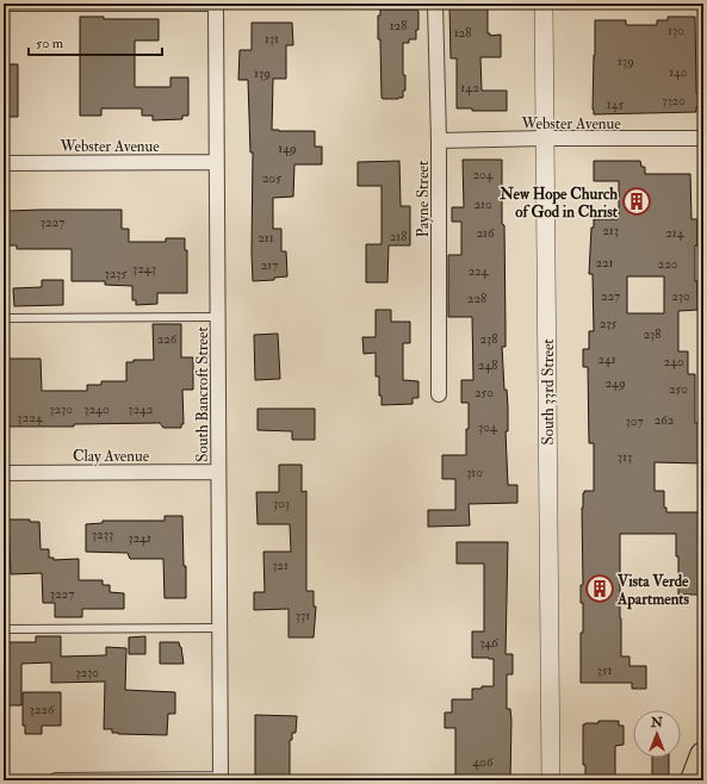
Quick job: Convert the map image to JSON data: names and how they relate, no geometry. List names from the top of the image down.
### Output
{
  "streets": {
    "street": [
      "Webster Avenue",
      "Payne Street",
      "South 33rd Street",
      "South Bancroft Street",
      "Clay Avenue"
    ]
  },
  "crossings": [
    ["Webster Avenue", "Payne Street"],
    ["Webster Avenue", "South 33rd Street"],
    ["Webster Avenue", "South Bancroft Street"],
    ["South Bancroft Street", "Clay Avenue"]
  ],
  "places": {
    "building": ["New Hope Church of God in Christ", "Vista Verde Apartments"]
  },
  "house_numbers": [
    "128",
    "130",
    "128",
    "131",
    "139",
    "140",
    "139",
    "142",
    "3320",
    "145",
    "149",
    "204",
    "205",
    "210",
    "3227",
    "213",
    "216",
    "214",
    "218",
    "211",
    "221",
    "220",
    "217",
    "3243",
    "224",
    "3235",
    "227",
    "230",
    "228",
    "235",
    "238",
    "226",
    "238",
    "241",
    "240",
    "248",
    "249",
    "250",
    "250",
    "3230",
    "3240",
    "3242",
    "3224",
    "262",
    "307",
    "304",
    "313",
    "310",
    "303",
    "3233",
    "3241",
    "321",
    "3227",
    "331",
    "346",
    "351",
    "3230",
    "3226",
    "406"
  ],
  "scale_bar": "50 m",
  "north": "top"
}
